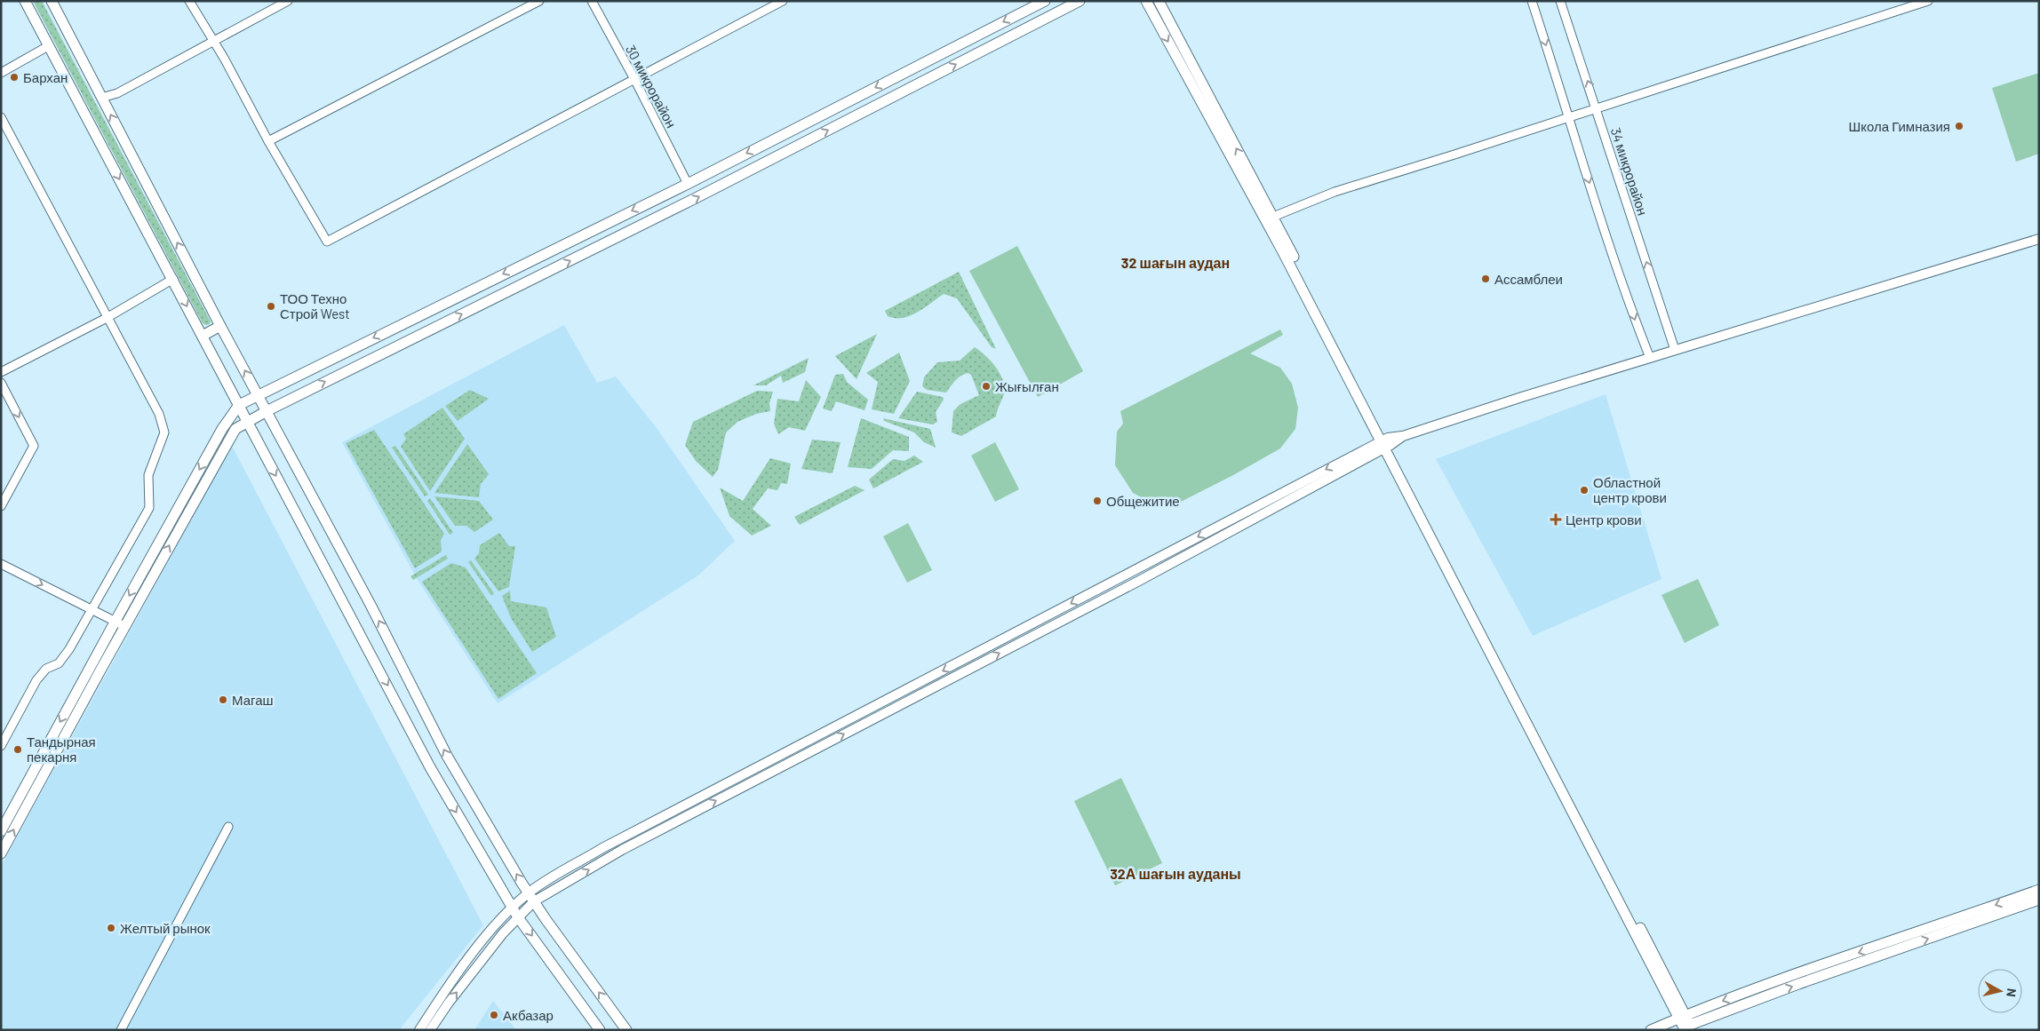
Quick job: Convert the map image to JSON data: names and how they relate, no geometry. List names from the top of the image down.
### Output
{
  "streets": {
    "street": ["30 микрорайон", "34 микрорайон"]
  },
  "districts": ["32 шағын аудан", "32А шағын ауданы"],
  "places": {
    "other": [
      "Бархан",
      "Школа Гимназия",
      "Ассамблеи",
      "ТОО Техно Строй West",
      "Жығылған",
      "Областной центр крови",
      "Общежитие",
      "Магаш",
      "Тандырная пекарня",
      "Желтый рынок",
      "Акбазар"
    ],
    "health": ["Центр крови"]
  },
  "north": "right"
}
